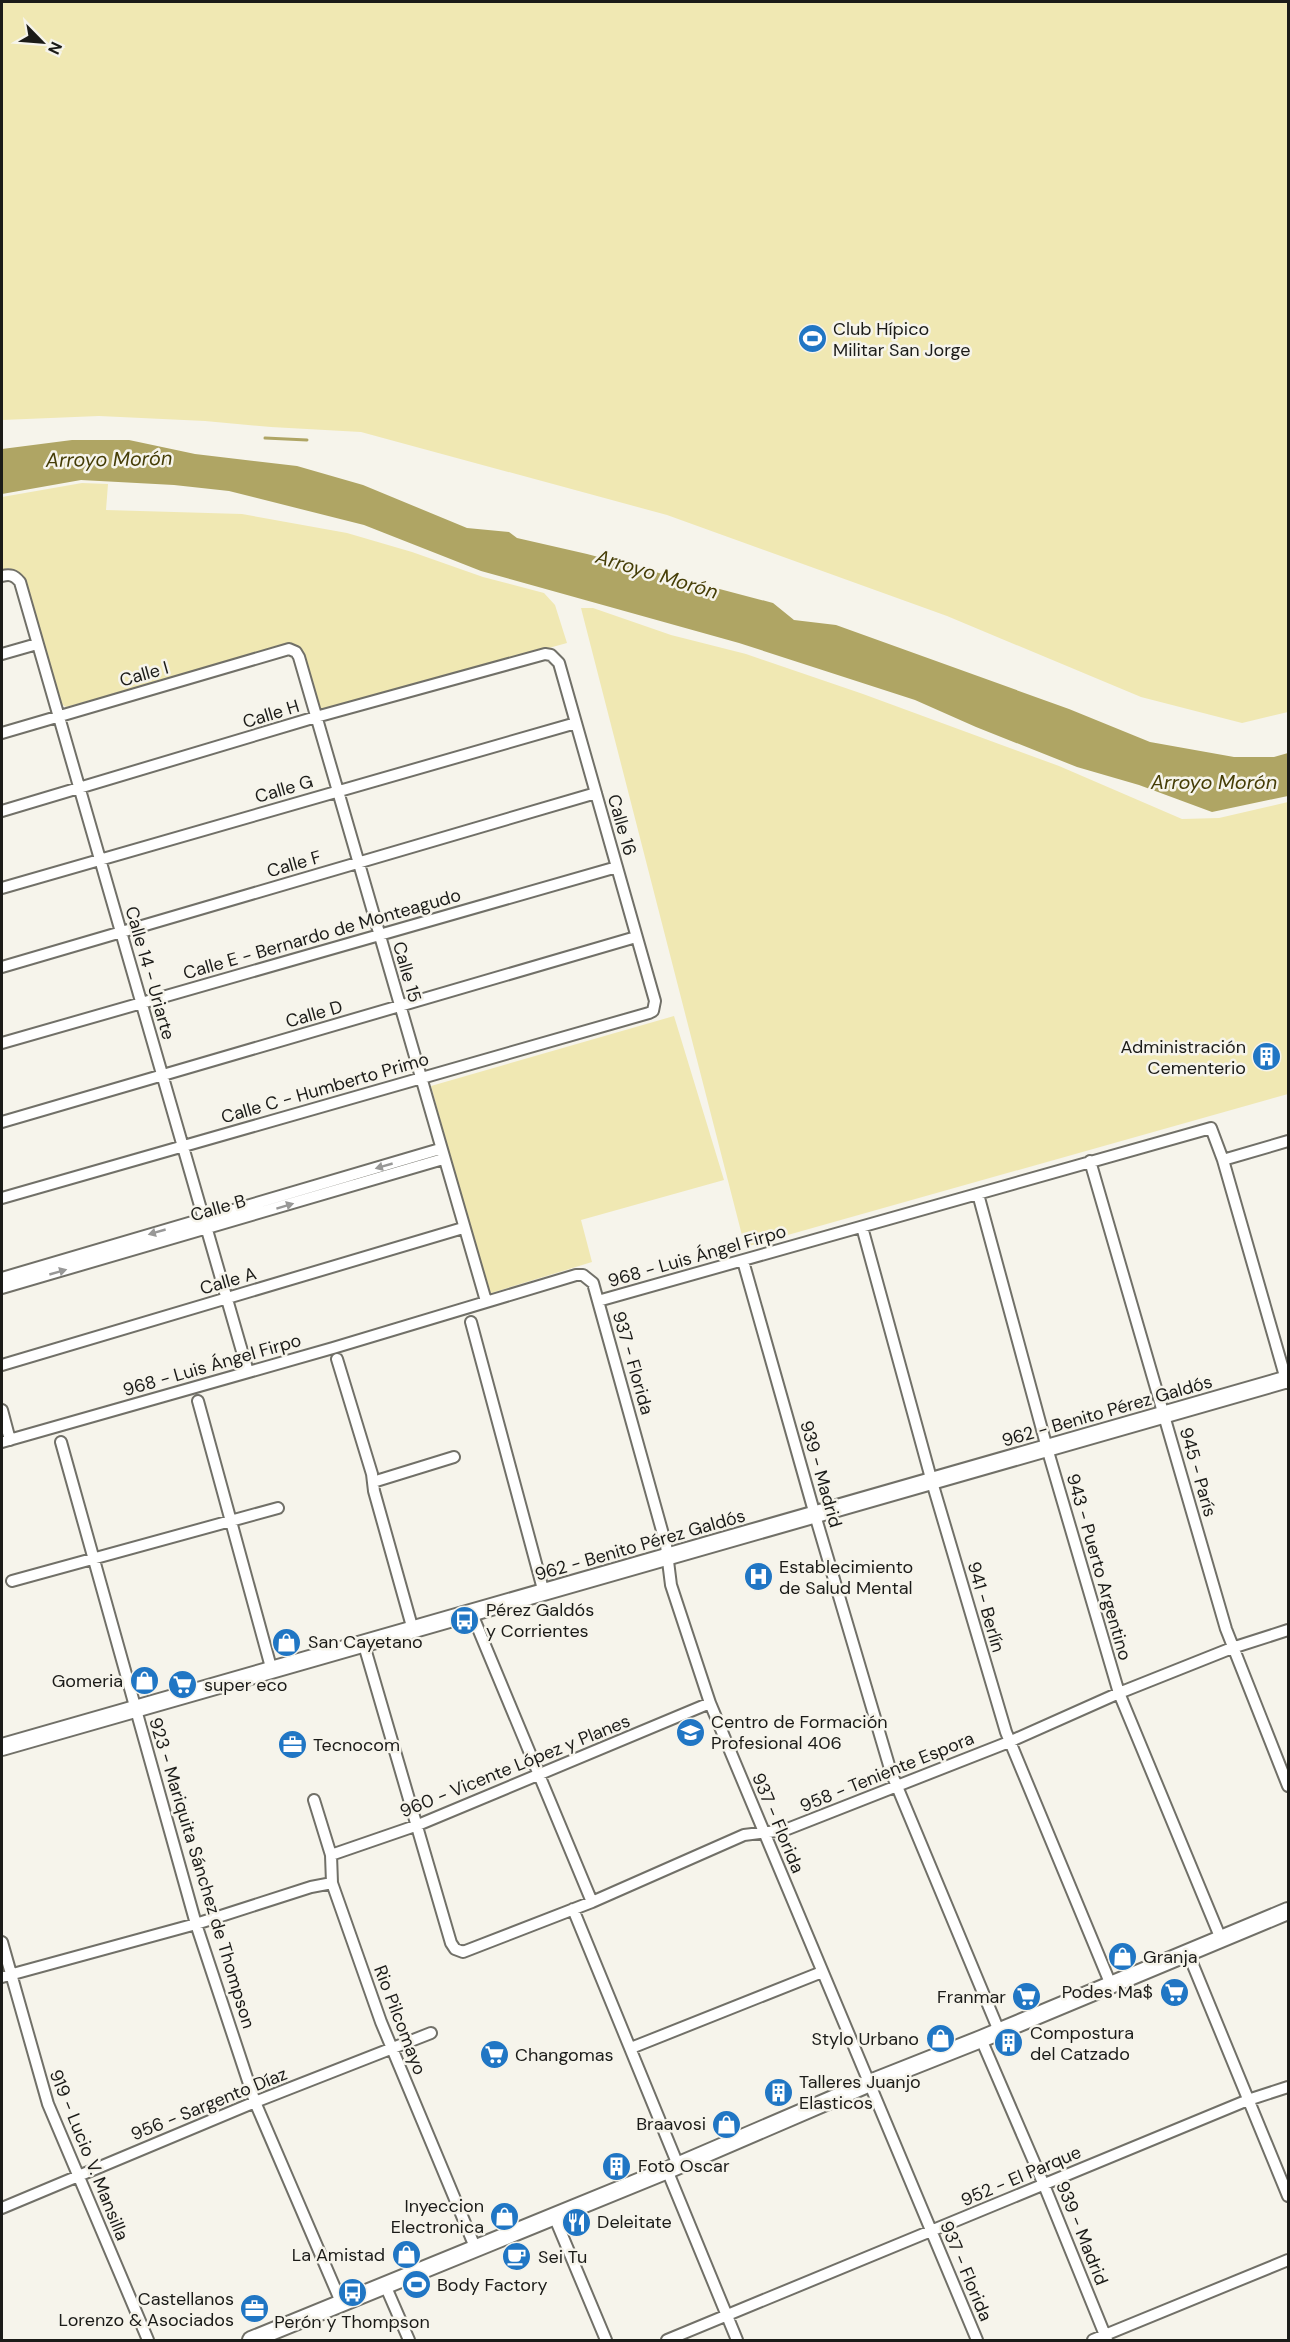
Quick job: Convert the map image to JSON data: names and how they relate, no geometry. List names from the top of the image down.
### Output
{
  "streets": {
    "main road": ["962 - Benito Pérez Galdós"],
    "street": [
      "Calle I",
      "Calle H",
      "Calle G",
      "Calle 16",
      "Calle F",
      "Calle E - Bernardo de Monteagudo",
      "Calle 15",
      "Calle 14 - Uriarte",
      "Calle D",
      "Calle C - Humberto Primo",
      "Calle B",
      "968 - Luis Ángel Firpo",
      "Calle A",
      "937 - Florida",
      "945 - París",
      "939 - Madrid",
      "943 - Puerto Argentino",
      "941 - Berlín",
      "960 - Vicente López y Planes",
      "958 - Teniente Espora",
      "923 - Mariquita Sánchez de Thompson",
      "Rio Pilcomayo",
      "956 - Sargento Díaz",
      "919 - Lucio V. Mansilla",
      "952 - El Parque"
    ]
  },
  "crossings": [
    ["Calle I", "Calle 15"],
    ["Calle I", "Calle 14 - Uriarte"],
    ["Calle H", "Calle 16"],
    ["Calle H", "Calle 15"],
    ["Calle H", "Calle 14 - Uriarte"],
    ["Calle G", "Calle 16"],
    ["Calle G", "Calle 15"],
    ["Calle G", "Calle 14 - Uriarte"],
    ["Calle 16", "Calle F"],
    ["Calle 16", "Calle E - Bernardo de Monteagudo"],
    ["Calle 16", "Calle D"],
    ["Calle 16", "Calle C - Humberto Primo"],
    ["Calle F", "Calle 15"],
    ["Calle F", "Calle 14 - Uriarte"],
    ["Calle E - Bernardo de Monteagudo", "Calle 15"],
    ["Calle E - Bernardo de Monteagudo", "Calle 14 - Uriarte"],
    ["Calle 15", "Calle D"],
    ["Calle 15", "Calle C - Humberto Primo"],
    ["Calle 15", "Calle B"],
    ["Calle 15", "968 - Luis Ángel Firpo"],
    ["Calle 15", "Calle A"],
    ["Calle 14 - Uriarte", "Calle D"],
    ["Calle 14 - Uriarte", "Calle C - Humberto Primo"],
    ["Calle 14 - Uriarte", "Calle B"],
    ["Calle 14 - Uriarte", "968 - Luis Ángel Firpo"],
    ["Calle 14 - Uriarte", "Calle A"],
    ["968 - Luis Ángel Firpo", "937 - Florida"],
    ["968 - Luis Ángel Firpo", "945 - París"],
    ["968 - Luis Ángel Firpo", "939 - Madrid"],
    ["968 - Luis Ángel Firpo", "943 - Puerto Argentino"],
    ["968 - Luis Ángel Firpo", "941 - Berlín"],
    ["937 - Florida", "962 - Benito Pérez Galdós"],
    ["937 - Florida", "960 - Vicente López y Planes"],
    ["937 - Florida", "958 - Teniente Espora"],
    ["937 - Florida", "952 - El Parque"],
    ["962 - Benito Pérez Galdós", "945 - París"],
    ["962 - Benito Pérez Galdós", "939 - Madrid"],
    ["962 - Benito Pérez Galdós", "943 - Puerto Argentino"],
    ["962 - Benito Pérez Galdós", "941 - Berlín"],
    ["962 - Benito Pérez Galdós", "923 - Mariquita Sánchez de Thompson"],
    ["945 - París", "958 - Teniente Espora"],
    ["939 - Madrid", "958 - Teniente Espora"],
    ["939 - Madrid", "952 - El Parque"],
    ["943 - Puerto Argentino", "958 - Teniente Espora"],
    ["941 - Berlín", "958 - Teniente Espora"],
    ["960 - Vicente López y Planes", "958 - Teniente Espora"],
    ["960 - Vicente López y Planes", "Rio Pilcomayo"],
    ["923 - Mariquita Sánchez de Thompson", "956 - Sargento Díaz"],
    ["Rio Pilcomayo", "956 - Sargento Díaz"],
    ["956 - Sargento Díaz", "919 - Lucio V. Mansilla"]
  ],
  "water": ["Arroyo Morón"],
  "places": {
    "sports": ["Club Hípico Militar San Jorge", "Body Factory"],
    "building": [
      "Administración Cementerio",
      "Compostura del Catzado",
      "Talleres Juanjo Elasticos",
      "Foto Oscar"
    ],
    "hospital": ["Establecimiento de Salud Mental"],
    "bus stop": ["Pérez Galdós y Corrientes", "Perón y Thompson"],
    "shop": [
      "San Cayetano",
      "Gomeria",
      "Granja",
      "Stylo Urbano",
      "Braavosi",
      "Inyeccion Electronica",
      "La Amistad"
    ],
    "supermarket": [
      "super eco",
      "Podes Ma$",
      "Franmar",
      "Changomas"
    ],
    "school or university": ["Centro de Formación Profesional 406"],
    "office": ["Tecnocom", "Castellanos Lorenzo & Asociados"],
    "restaurant": ["Deleitate"],
    "cafe": ["Sei Tu"]
  },
  "north": "bottom right"
}
